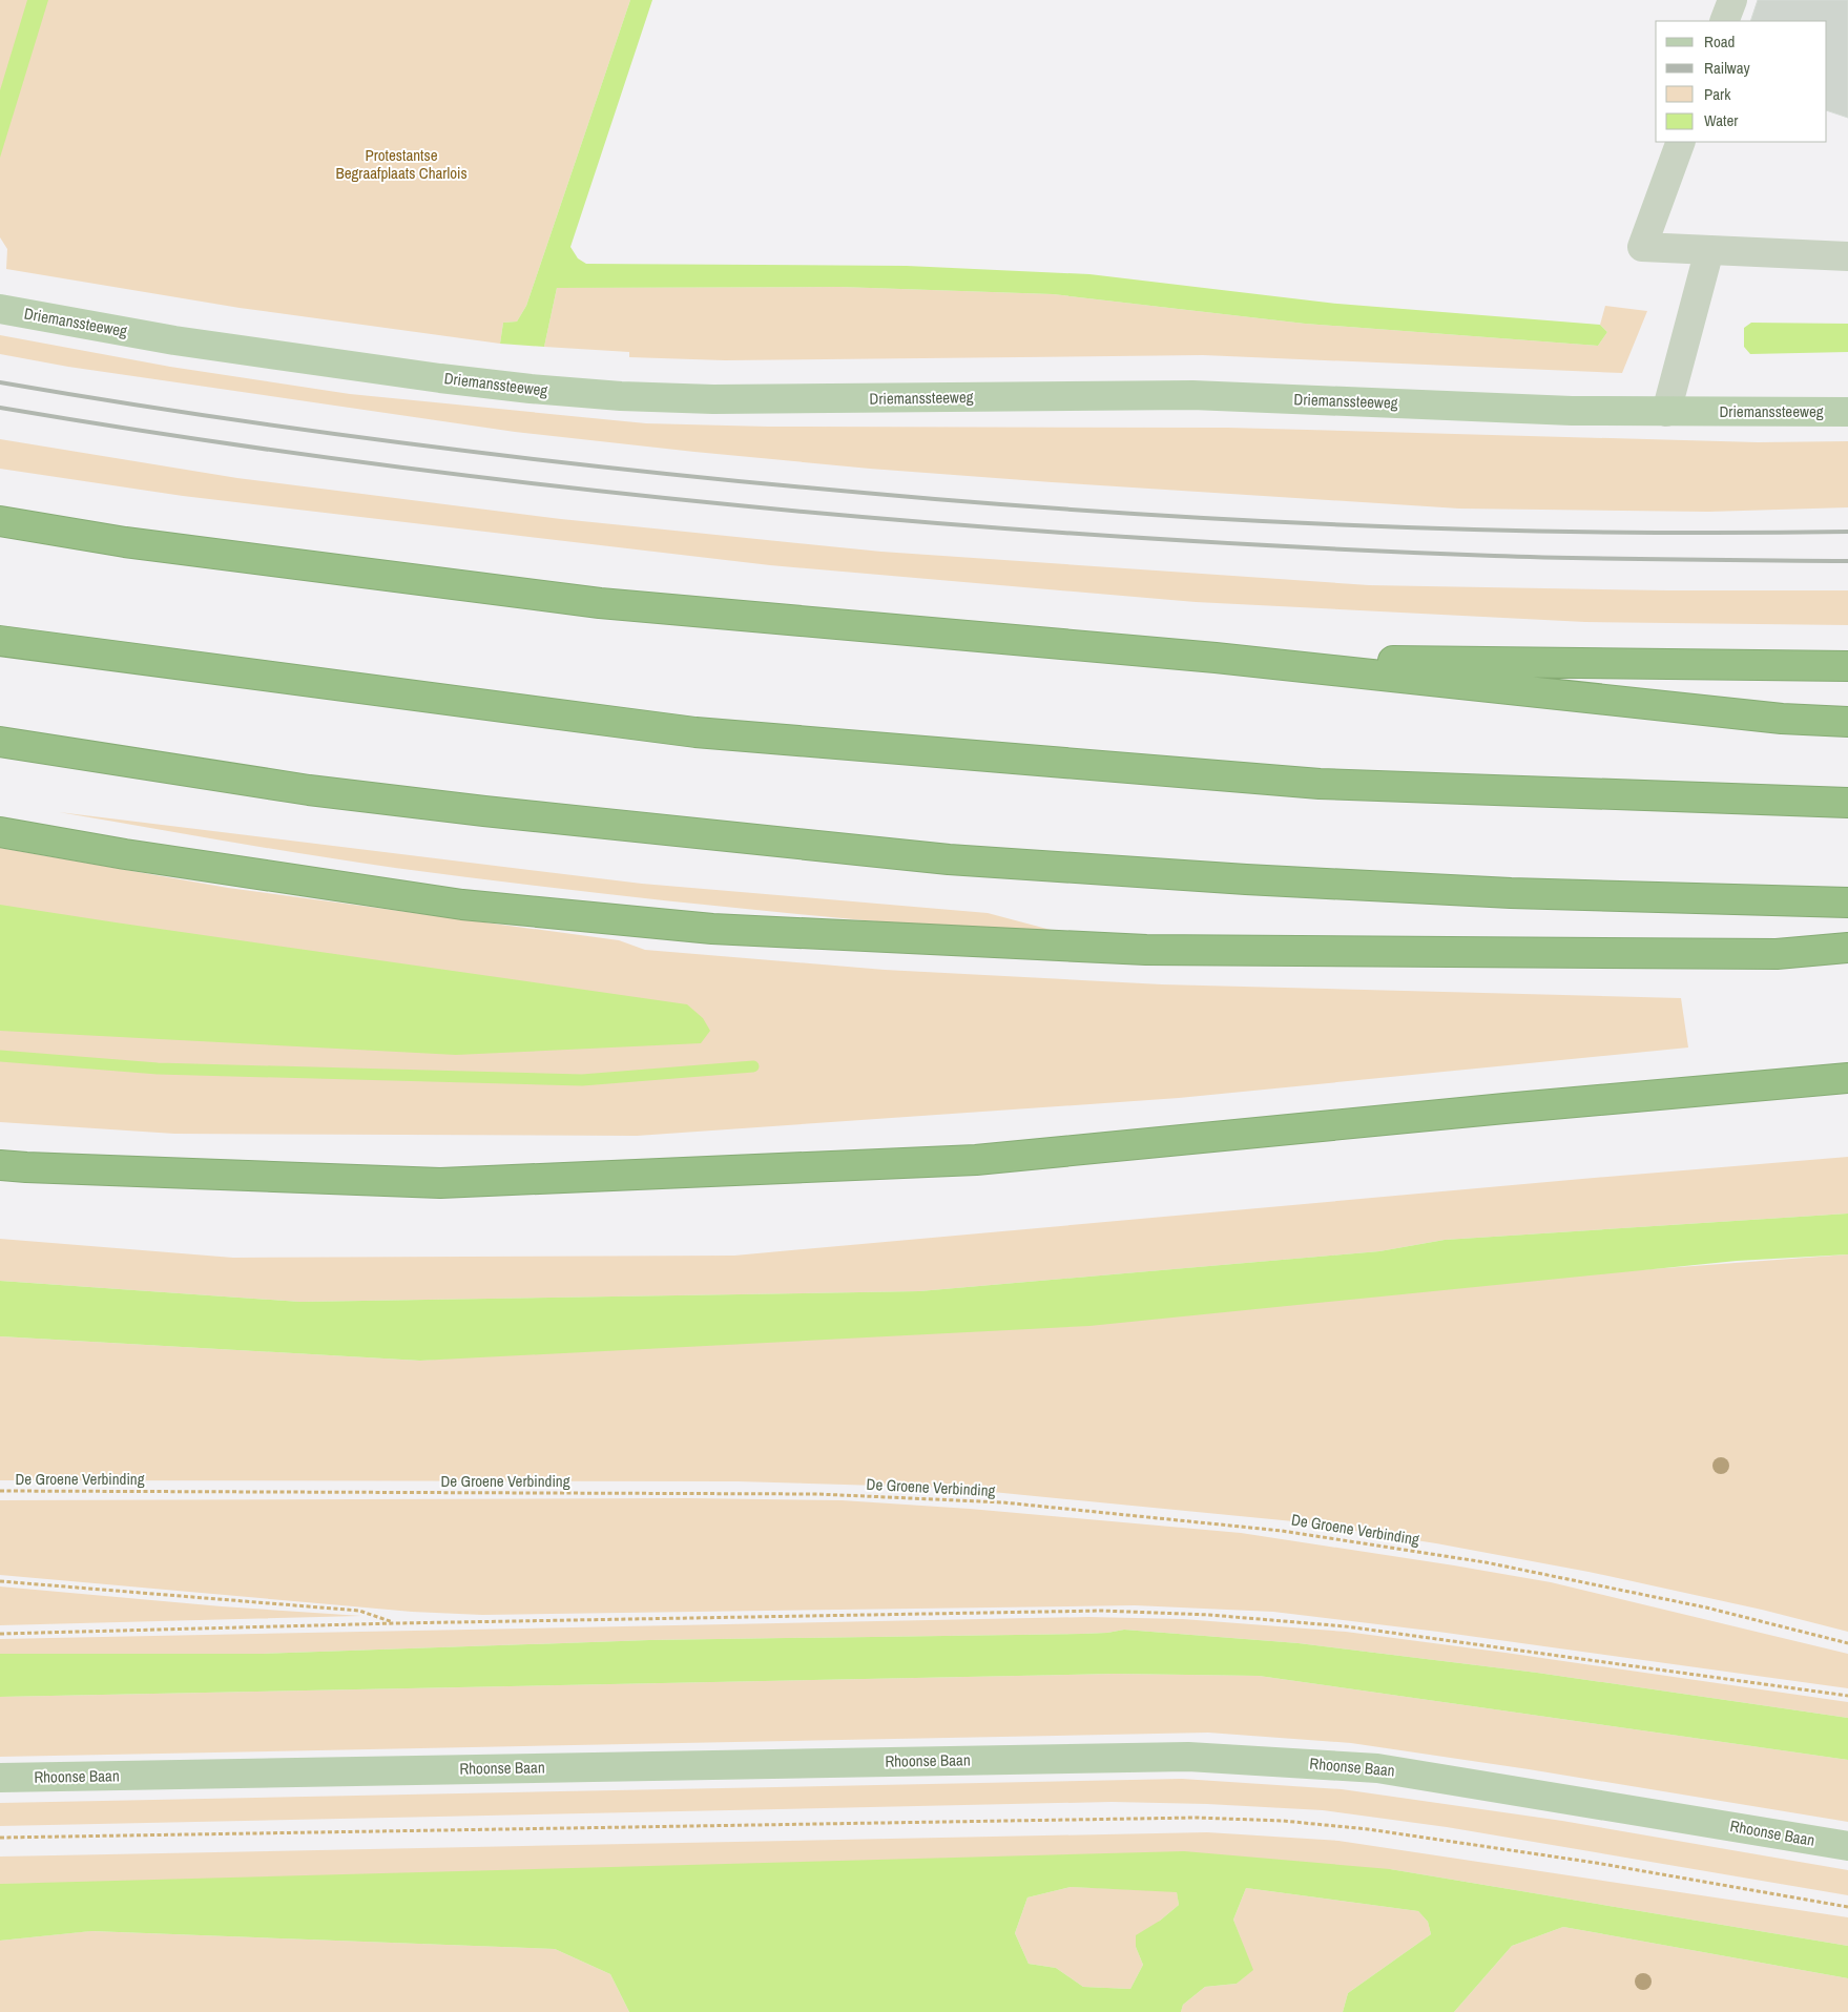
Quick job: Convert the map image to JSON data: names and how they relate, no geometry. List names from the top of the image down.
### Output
{
  "streets": {
    "main road": ["Driemanssteeweg", "Rhoonse Baan"],
    "path": ["De Groene Verbinding"]
  },
  "parks": ["Protestantse Begraafplaats Charlois"],
  "legend": [
    "Road",
    "Railway",
    "Park",
    "Water"
  ]
}
